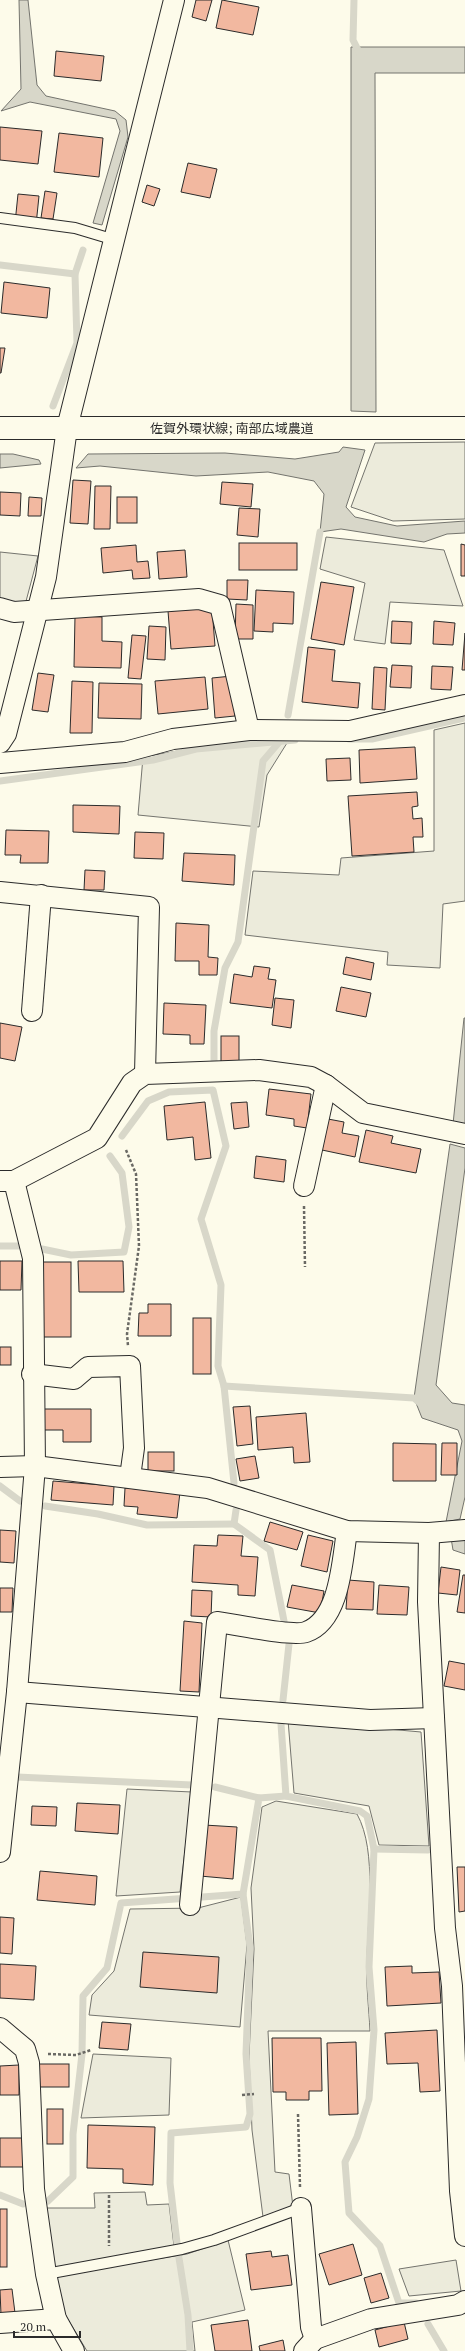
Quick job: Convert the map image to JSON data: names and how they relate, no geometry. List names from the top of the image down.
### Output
{
  "streets": {
    "main road": ["佐賀外環状線; 南部広域農道"]
  },
  "scale_bar": "20 m"
}
